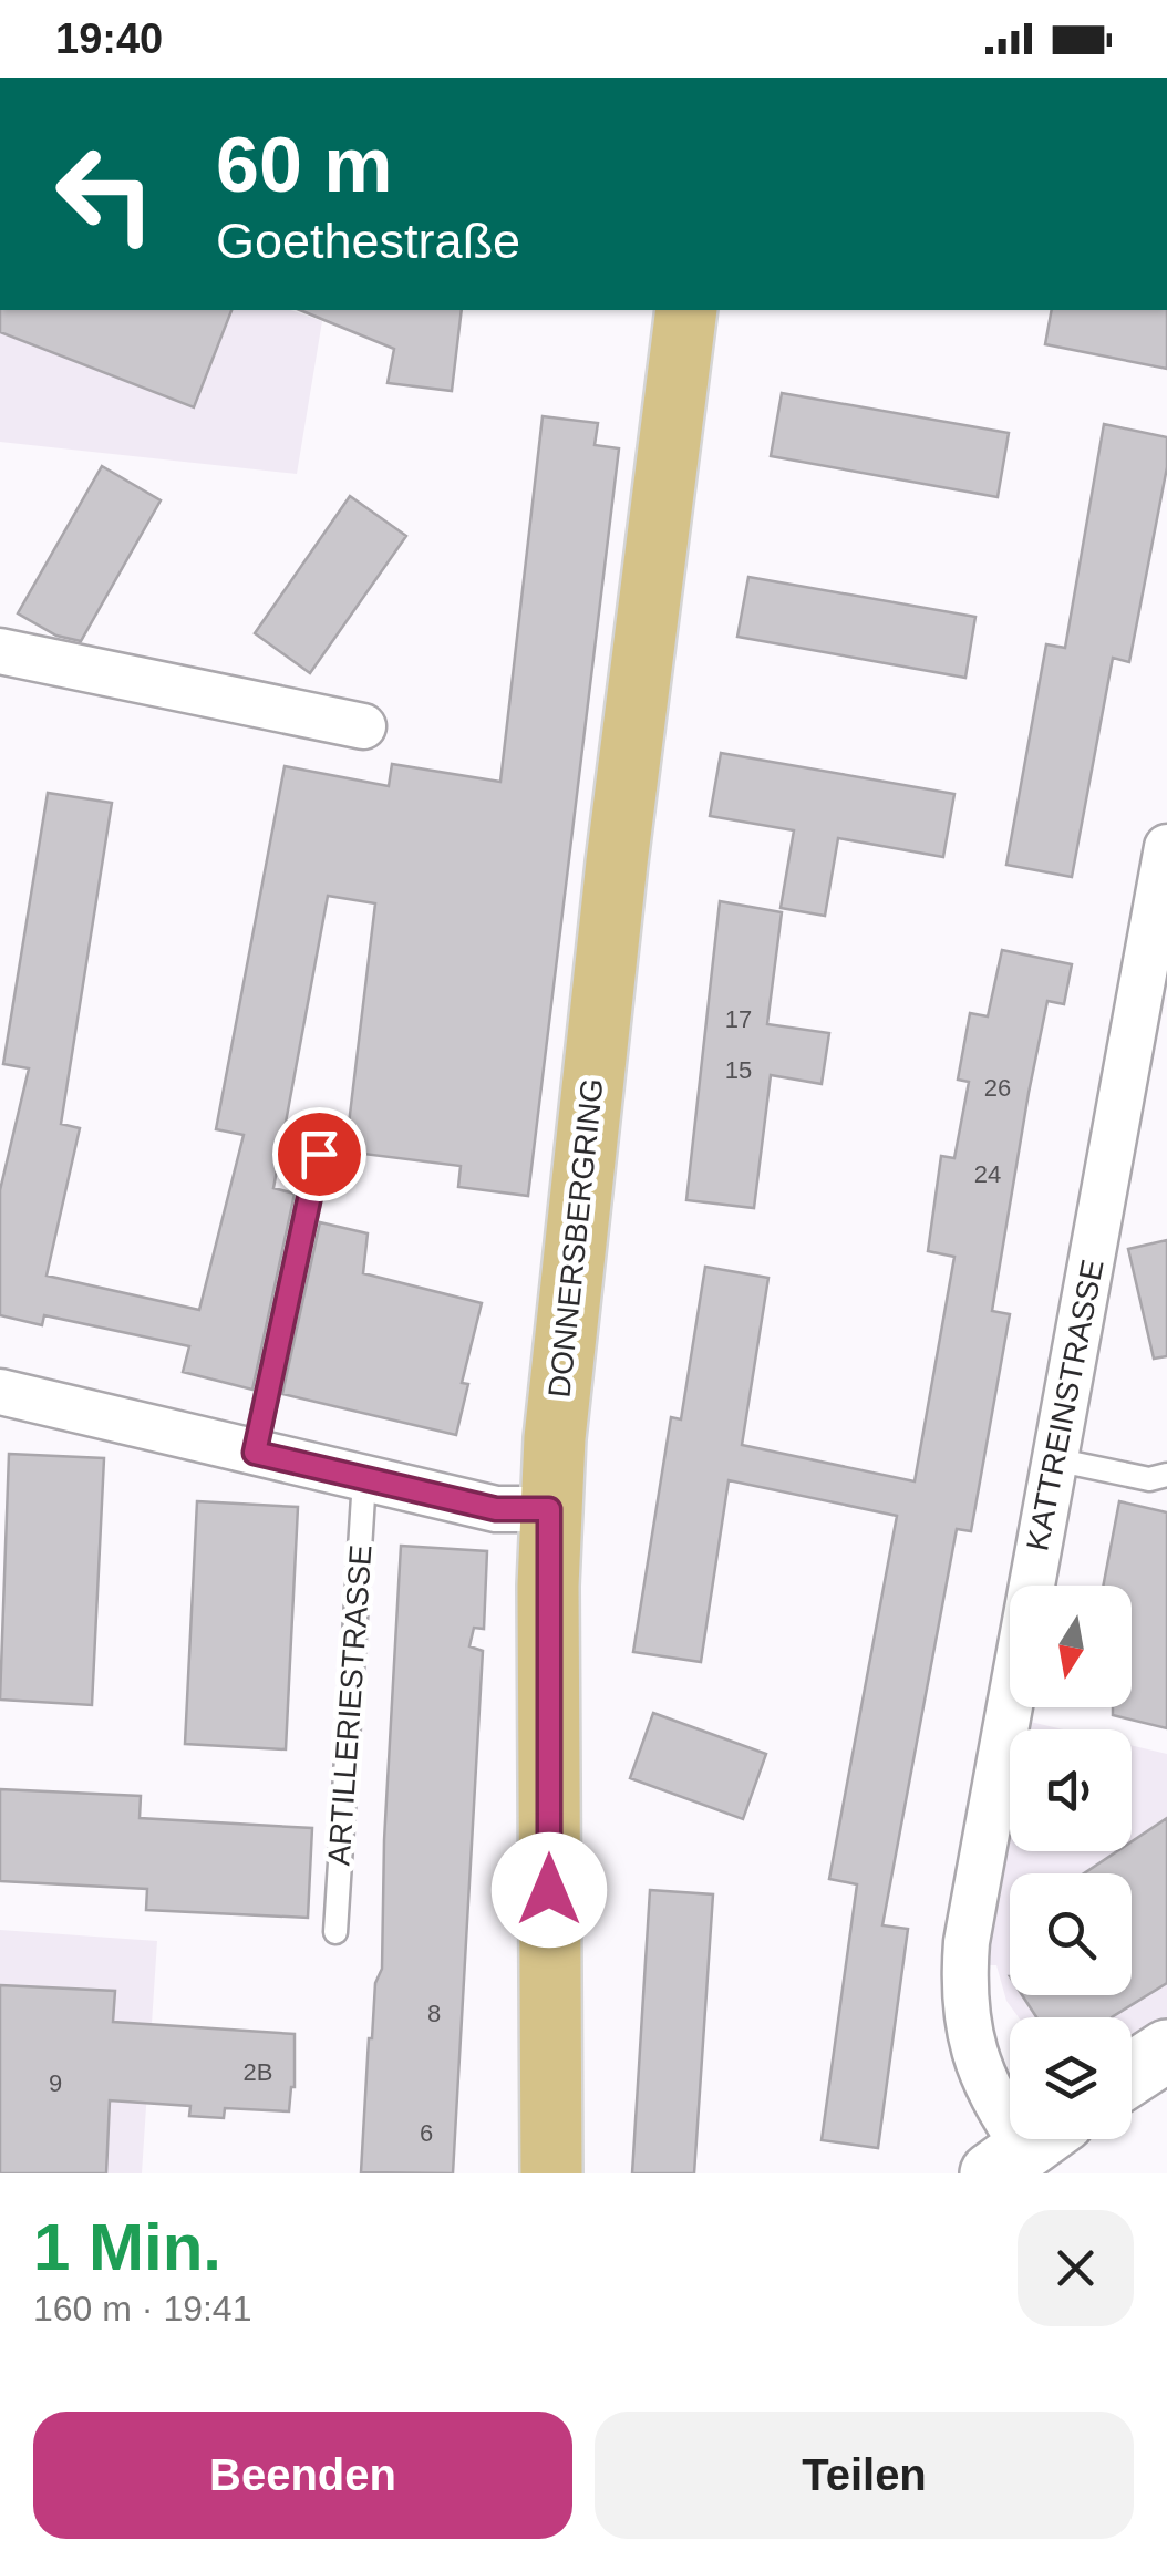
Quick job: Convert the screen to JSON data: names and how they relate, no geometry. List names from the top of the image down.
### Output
{
  "streets": {
    "main road": ["DONNERSBERGRING"],
    "street": ["KATTREINSTRASSE"],
    "lane": ["ARTILLERIESTRASSE"]
  },
  "house_numbers": [
    "17",
    "15",
    "26",
    "24",
    "8",
    "2B",
    "9",
    "6"
  ],
  "north": "bottom",
  "page": {
    "status": "19:40",
    "turn": ["60 m", "Goethestraße"],
    "heading": ["1 Min.", "160 m · 19:41"],
    "buttons": ["Beenden", "Teilen"]
  }
}
